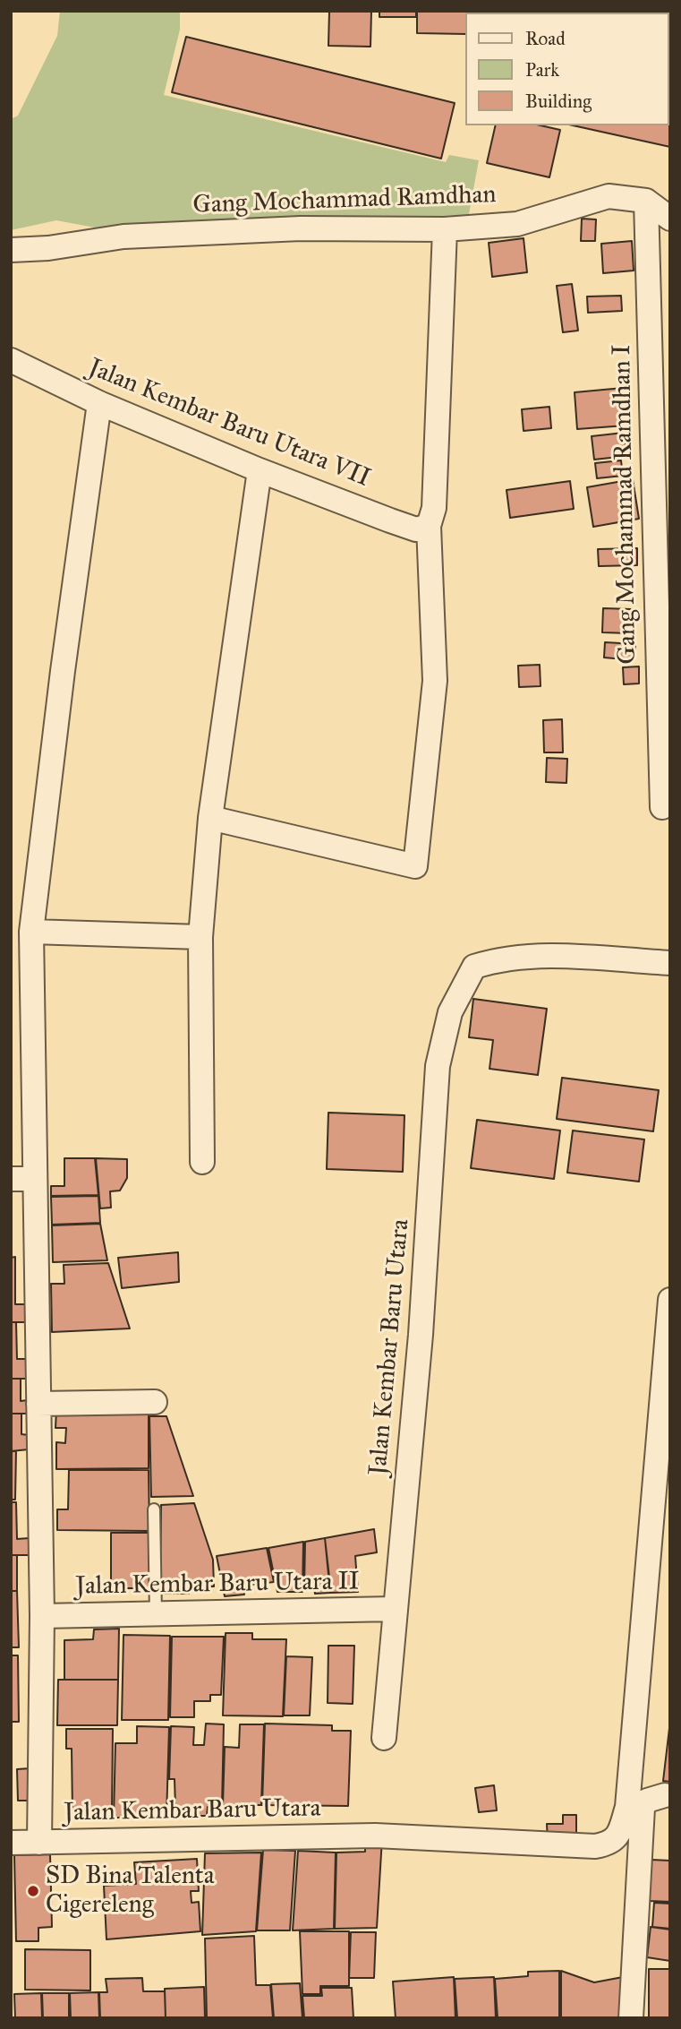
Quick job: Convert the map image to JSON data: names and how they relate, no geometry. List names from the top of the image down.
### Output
{
  "streets": {
    "street": [
      "Gang Mochammad Ramdhan",
      "Jalan Kembar Baru Utara VII",
      "Gang Mochammad Ramdhan I",
      "Jalan Kembar Baru Utara",
      "Jalan Kembar Baru Utara II"
    ]
  },
  "crossings": [
    ["Gang Mochammad Ramdhan", "Gang Mochammad Ramdhan I"],
    ["Jalan Kembar Baru Utara", "Jalan Kembar Baru Utara II"]
  ],
  "places": ["SD Bina Talenta Cigereleng"],
  "legend": ["Road", "Park", "Building"]
}
